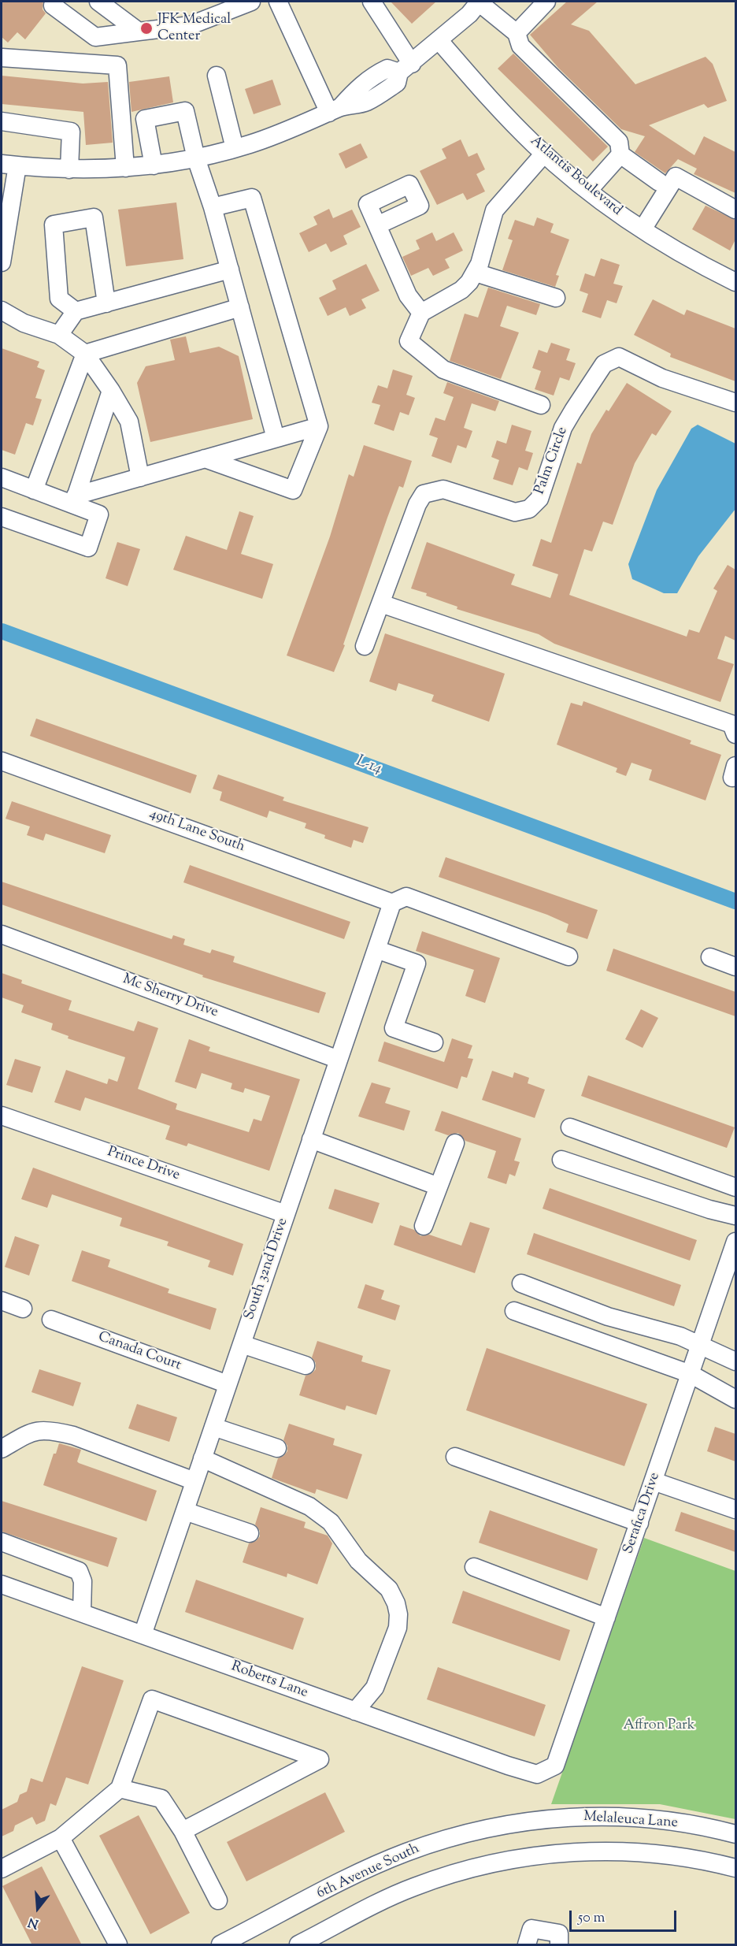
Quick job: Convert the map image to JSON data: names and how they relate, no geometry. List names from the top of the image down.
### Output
{
  "streets": {
    "street": [
      "Atlantis Boulevard",
      "Palm Circle",
      "49th Lane South",
      "Mc Sherry Drive",
      "Prince Drive",
      "South 32nd Drive",
      "Canada Court",
      "Serafica Drive",
      "Roberts Lane",
      "Melaleuca Lane",
      "6th Avenue South"
    ]
  },
  "crossings": [
    ["49th Lane South", "South 32nd Drive"],
    ["Mc Sherry Drive", "South 32nd Drive"],
    ["Prince Drive", "South 32nd Drive"],
    ["South 32nd Drive", "Canada Court"],
    ["South 32nd Drive", "Roberts Lane"],
    ["Serafica Drive", "Roberts Lane"],
    ["Melaleuca Lane", "6th Avenue South"]
  ],
  "water": ["L-14"],
  "parks": ["Affron Park"],
  "places": ["JFK Medical Center"],
  "scale_bar": "50 m",
  "north": "bottom"
}
